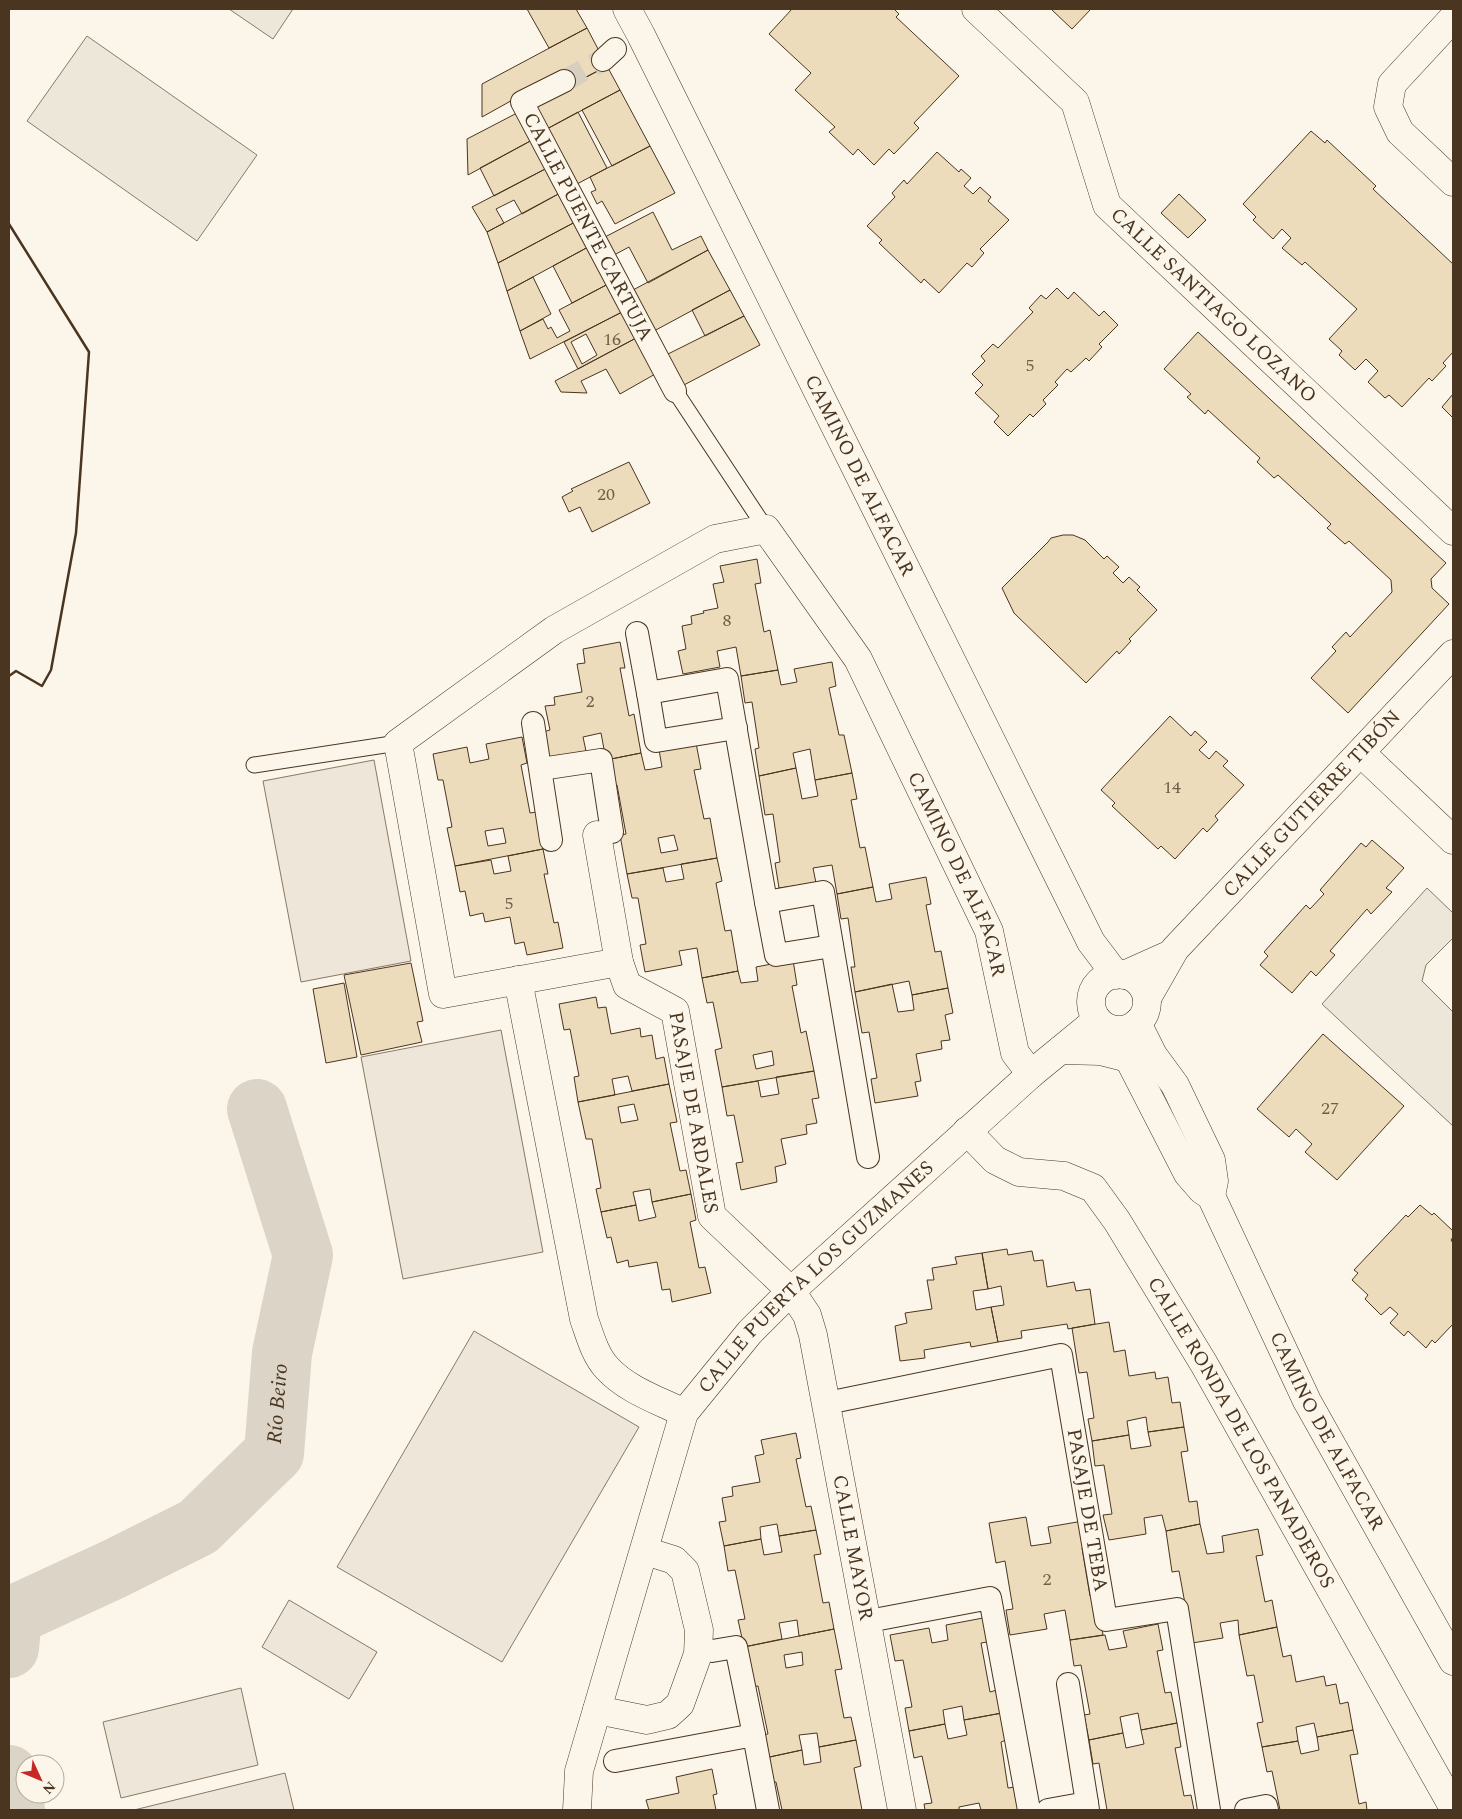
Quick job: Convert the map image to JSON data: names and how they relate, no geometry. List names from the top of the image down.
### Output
{
  "streets": {
    "street": [
      "CALLE PUENTE CARTUJA",
      "CALLE SANTIAGO LOZANO",
      "CAMINO DE ALFACAR",
      "CALLE GUTIERRE TIBÓN",
      "PASAJE DE ARDALES",
      "CALLE PUERTA LOS GUZMANES",
      "CALLE RONDA DE LOS PANADEROS",
      "PASAJE DE TEBA",
      "CALLE MAYOR"
    ]
  },
  "crossings": [
    ["CAMINO DE ALFACAR", "CALLE GUTIERRE TIBÓN"],
    ["CAMINO DE ALFACAR", "CALLE PUERTA LOS GUZMANES"],
    ["CALLE GUTIERRE TIBÓN", "CALLE PUERTA LOS GUZMANES"],
    ["PASAJE DE ARDALES", "CALLE PUERTA LOS GUZMANES"],
    ["PASAJE DE ARDALES", "CALLE MAYOR"],
    ["CALLE PUERTA LOS GUZMANES", "CALLE RONDA DE LOS PANADEROS"],
    ["CALLE PUERTA LOS GUZMANES", "CALLE MAYOR"]
  ],
  "water": ["Río Beiro"],
  "house_numbers": [
    "16",
    "5",
    "20",
    "8",
    "2",
    "14",
    "5",
    "27",
    "2"
  ],
  "north": "bottom right"
}
